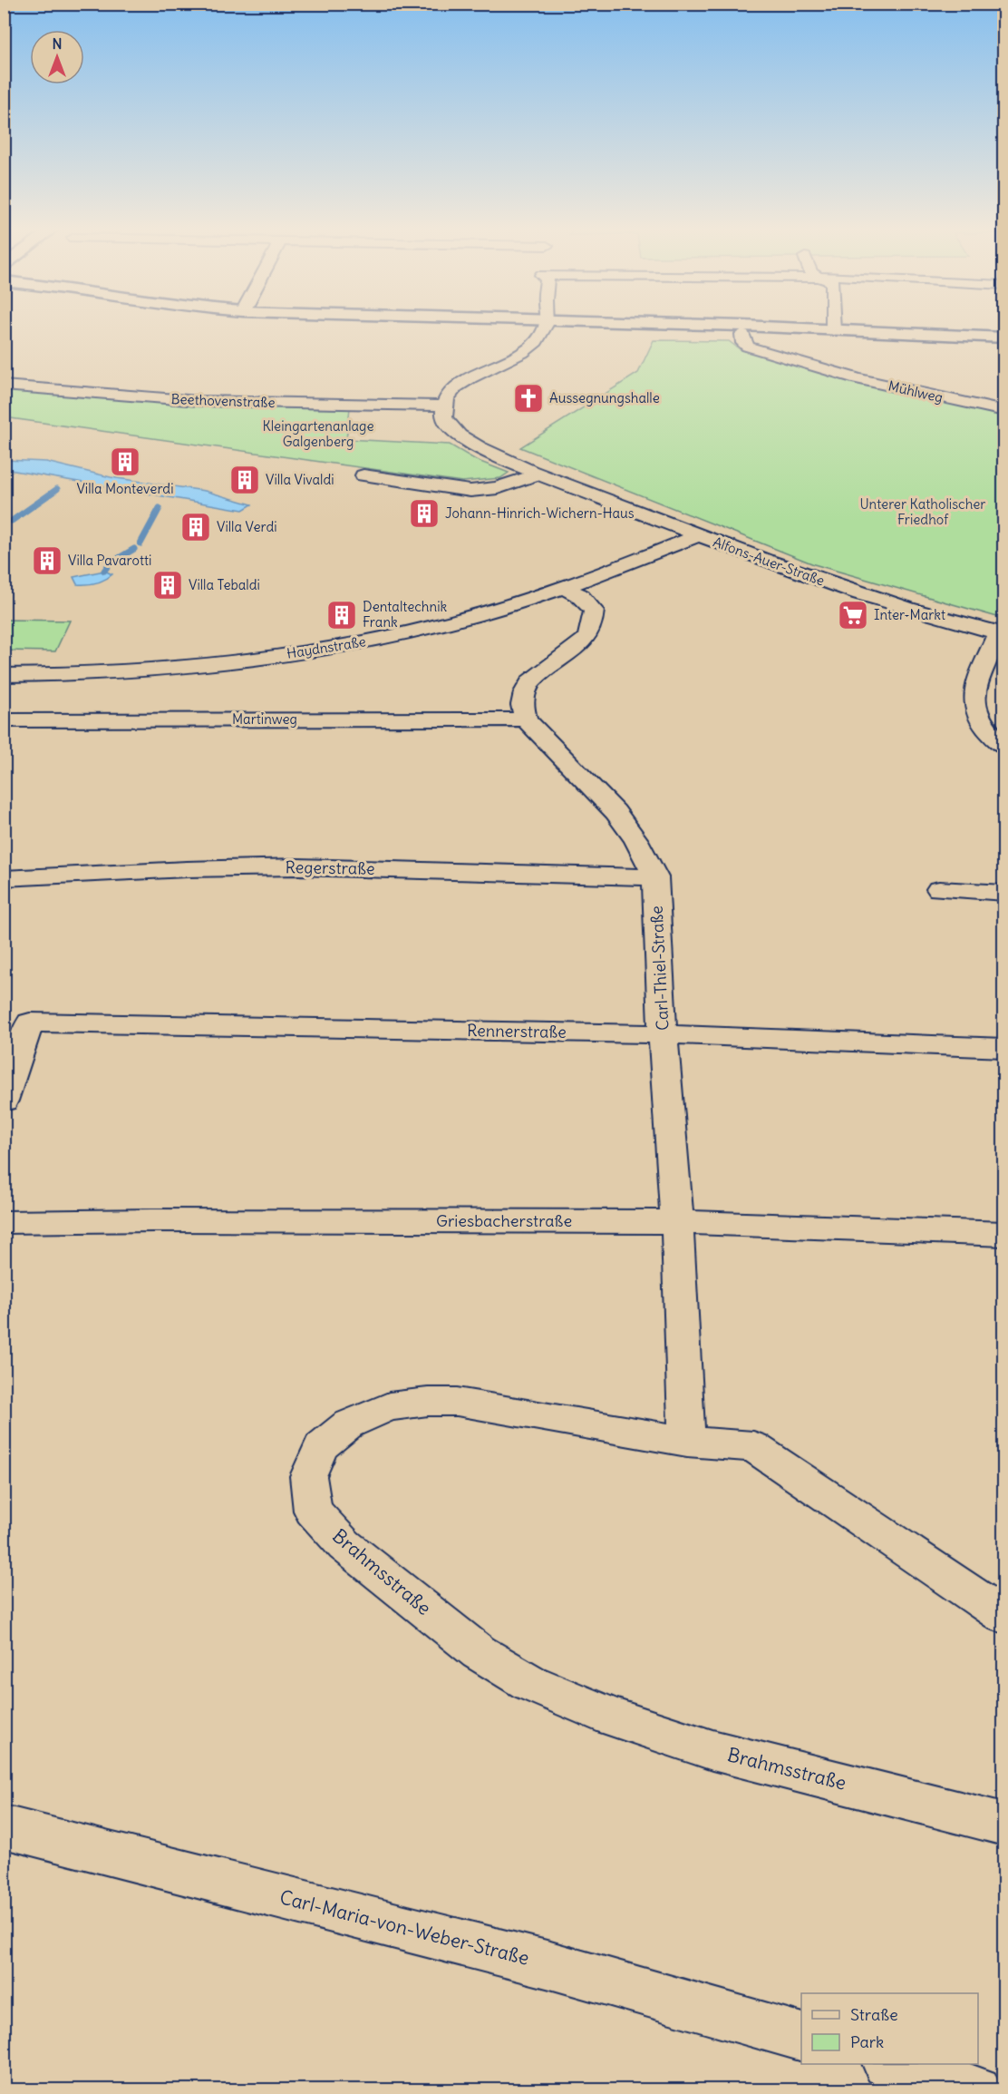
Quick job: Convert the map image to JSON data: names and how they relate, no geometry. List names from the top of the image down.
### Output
{
  "streets": {
    "street": [
      "Mühlweg",
      "Beethovenstraße",
      "Alfons-Auer-Straße",
      "Haydnstraße",
      "Martinweg",
      "Regerstraße",
      "Carl-Thiel-Straße",
      "Rennerstraße",
      "Griesbacherstraße",
      "Brahmsstraße",
      "Carl-Maria-von-Weber-Straße"
    ]
  },
  "crossings": [
    ["Beethovenstraße", "Alfons-Auer-Straße"],
    ["Alfons-Auer-Straße", "Haydnstraße"],
    ["Martinweg", "Carl-Thiel-Straße"],
    ["Regerstraße", "Carl-Thiel-Straße"],
    ["Carl-Thiel-Straße", "Rennerstraße"],
    ["Carl-Thiel-Straße", "Griesbacherstraße"],
    ["Carl-Thiel-Straße", "Brahmsstraße"]
  ],
  "parks": ["Kleingartenanlage Galgenberg", "Unterer Katholischer Friedhof"],
  "places": {
    "church": ["Aussegnungshalle"],
    "building": [
      "Villa Monteverdi",
      "Villa Vivaldi",
      "Johann-Hinrich-Wichern-Haus",
      "Villa Verdi",
      "Villa Pavarotti",
      "Villa Tebaldi",
      "Dentaltechnik Frank"
    ],
    "supermarket": ["Inter-Markt"]
  },
  "legend": ["Straße", "Park"],
  "north": "top"
}
